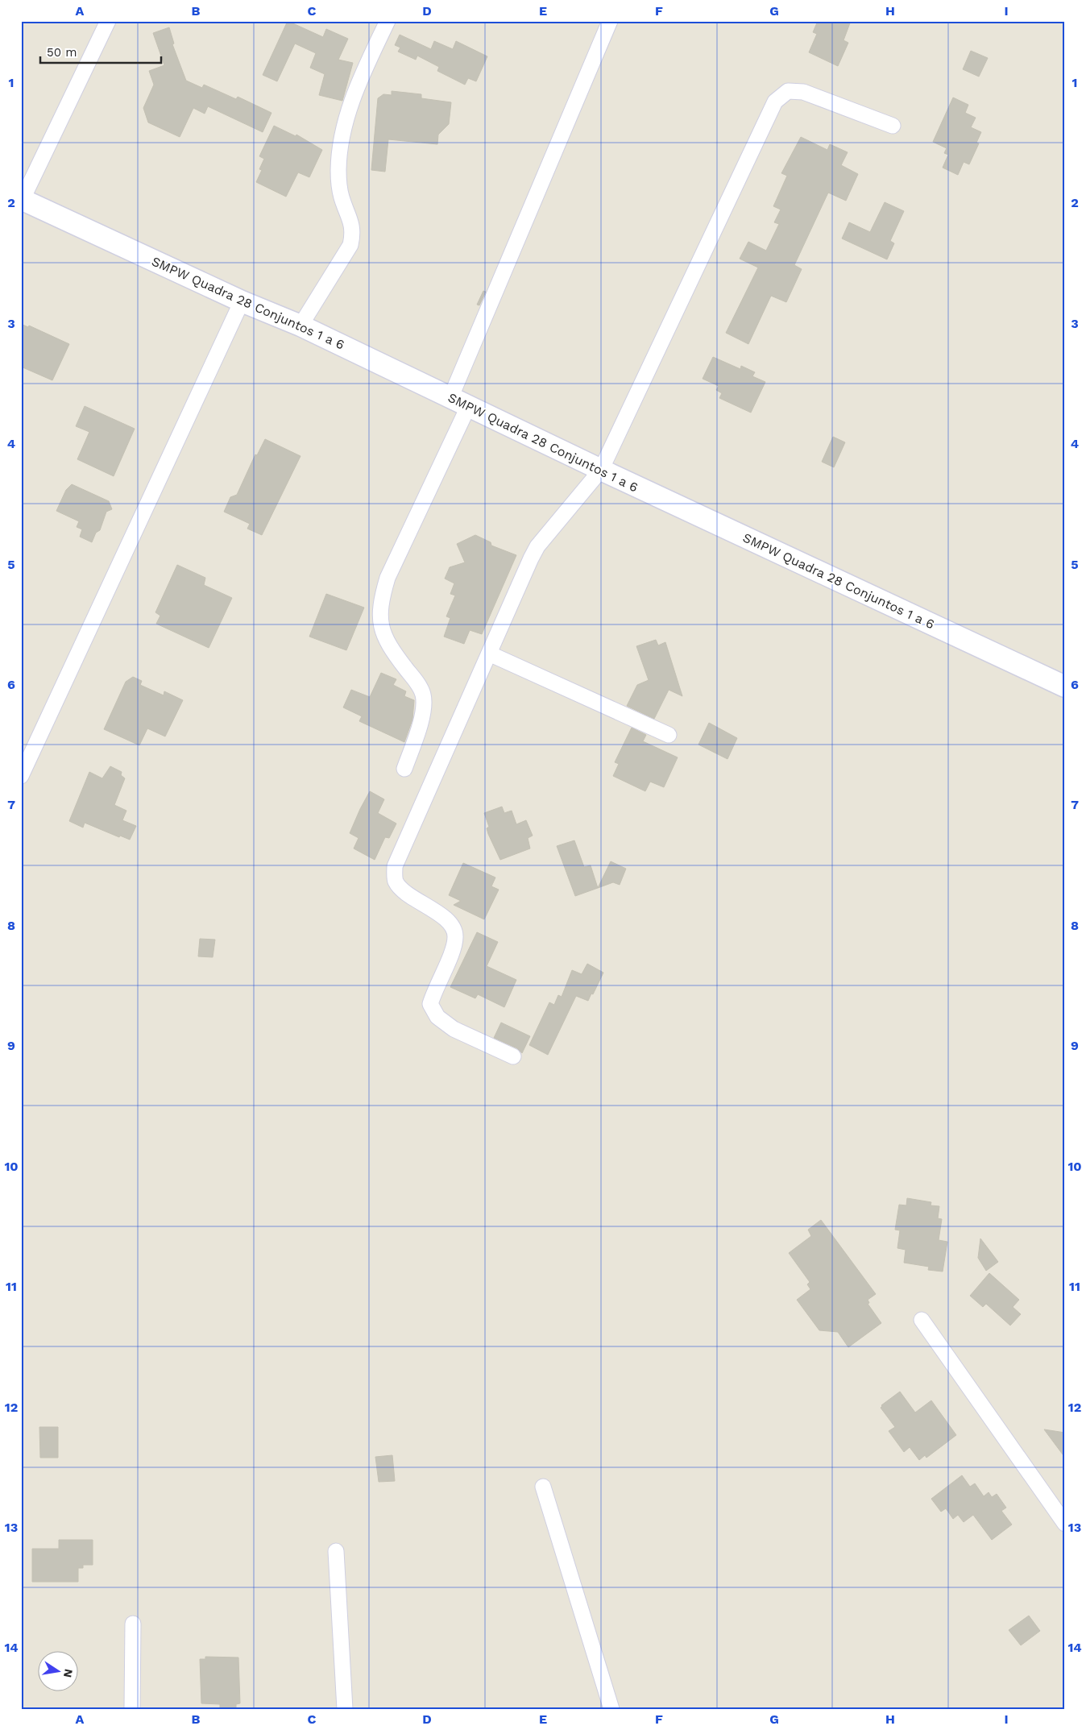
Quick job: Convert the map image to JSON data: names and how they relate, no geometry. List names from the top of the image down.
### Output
{
  "streets": {
    "street": ["SMPW Quadra 28 Conjuntos 1 a 6"]
  },
  "scale_bar": "50 m",
  "north": "right",
  "grid": {
    "columns": [
      "A",
      "B",
      "C",
      "D",
      "E",
      "F",
      "G",
      "H",
      "I"
    ],
    "rows": [
      "1",
      "2",
      "3",
      "4",
      "5",
      "6",
      "7",
      "8",
      "9",
      "10",
      "11",
      "12",
      "13",
      "14"
    ]
  }
}
